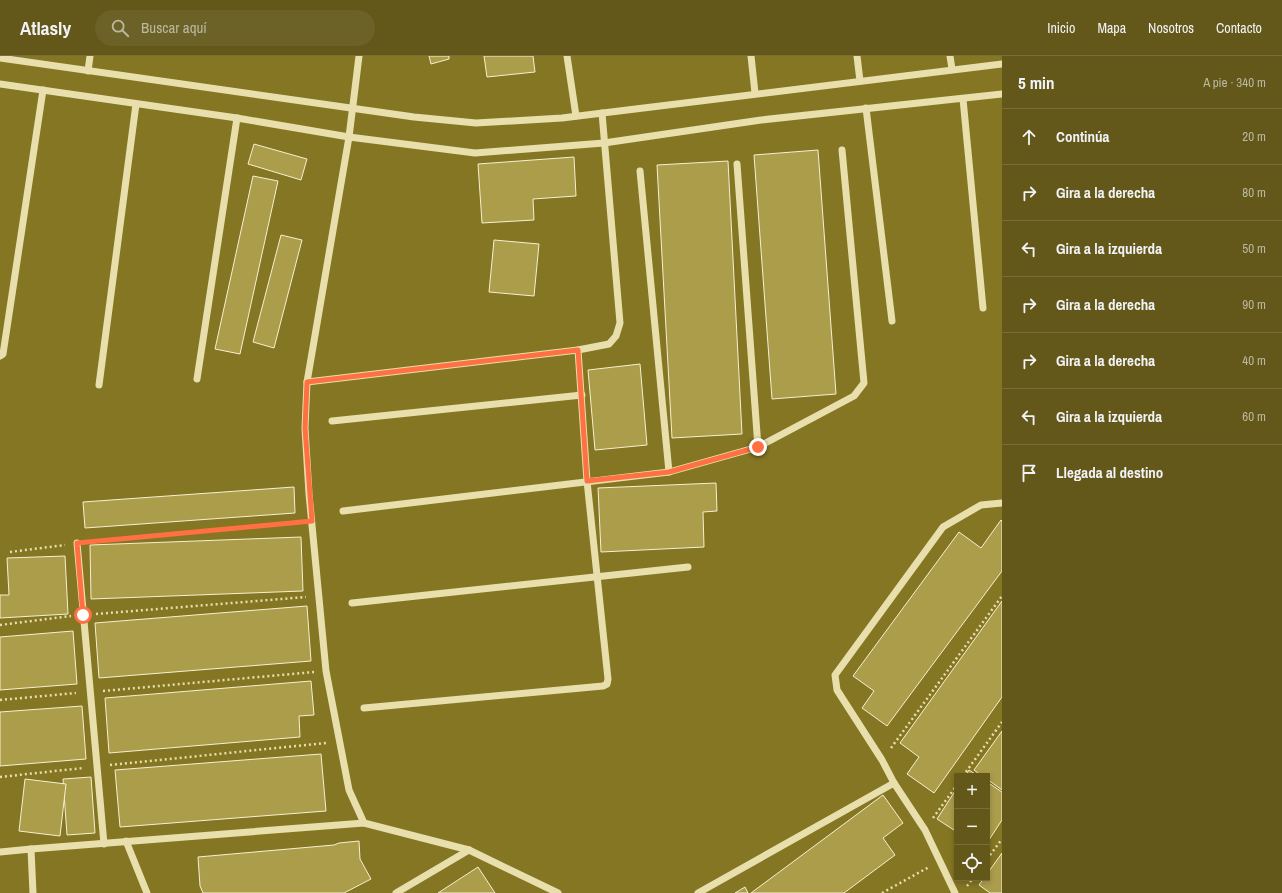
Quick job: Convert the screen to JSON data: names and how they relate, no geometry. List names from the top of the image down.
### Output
{
  "page": {
    "header": "Atlasly",
    "search": "Buscar aquí",
    "nav": [
      "Inicio",
      "Mapa",
      "Nosotros",
      "Contacto"
    ],
    "heading": ["5 min", "A pie · 340 m"],
    "list": [
      ["Continúa", "20 m"],
      ["Gira a la derecha", "80 m"],
      ["Gira a la izquierda", "50 m"],
      ["Gira a la derecha", "90 m"],
      ["Gira a la derecha", "40 m"],
      ["Gira a la izquierda", "60 m"],
      "Llegada al destino"
    ],
    "map_buttons": ["+", "−"]
  }
}
